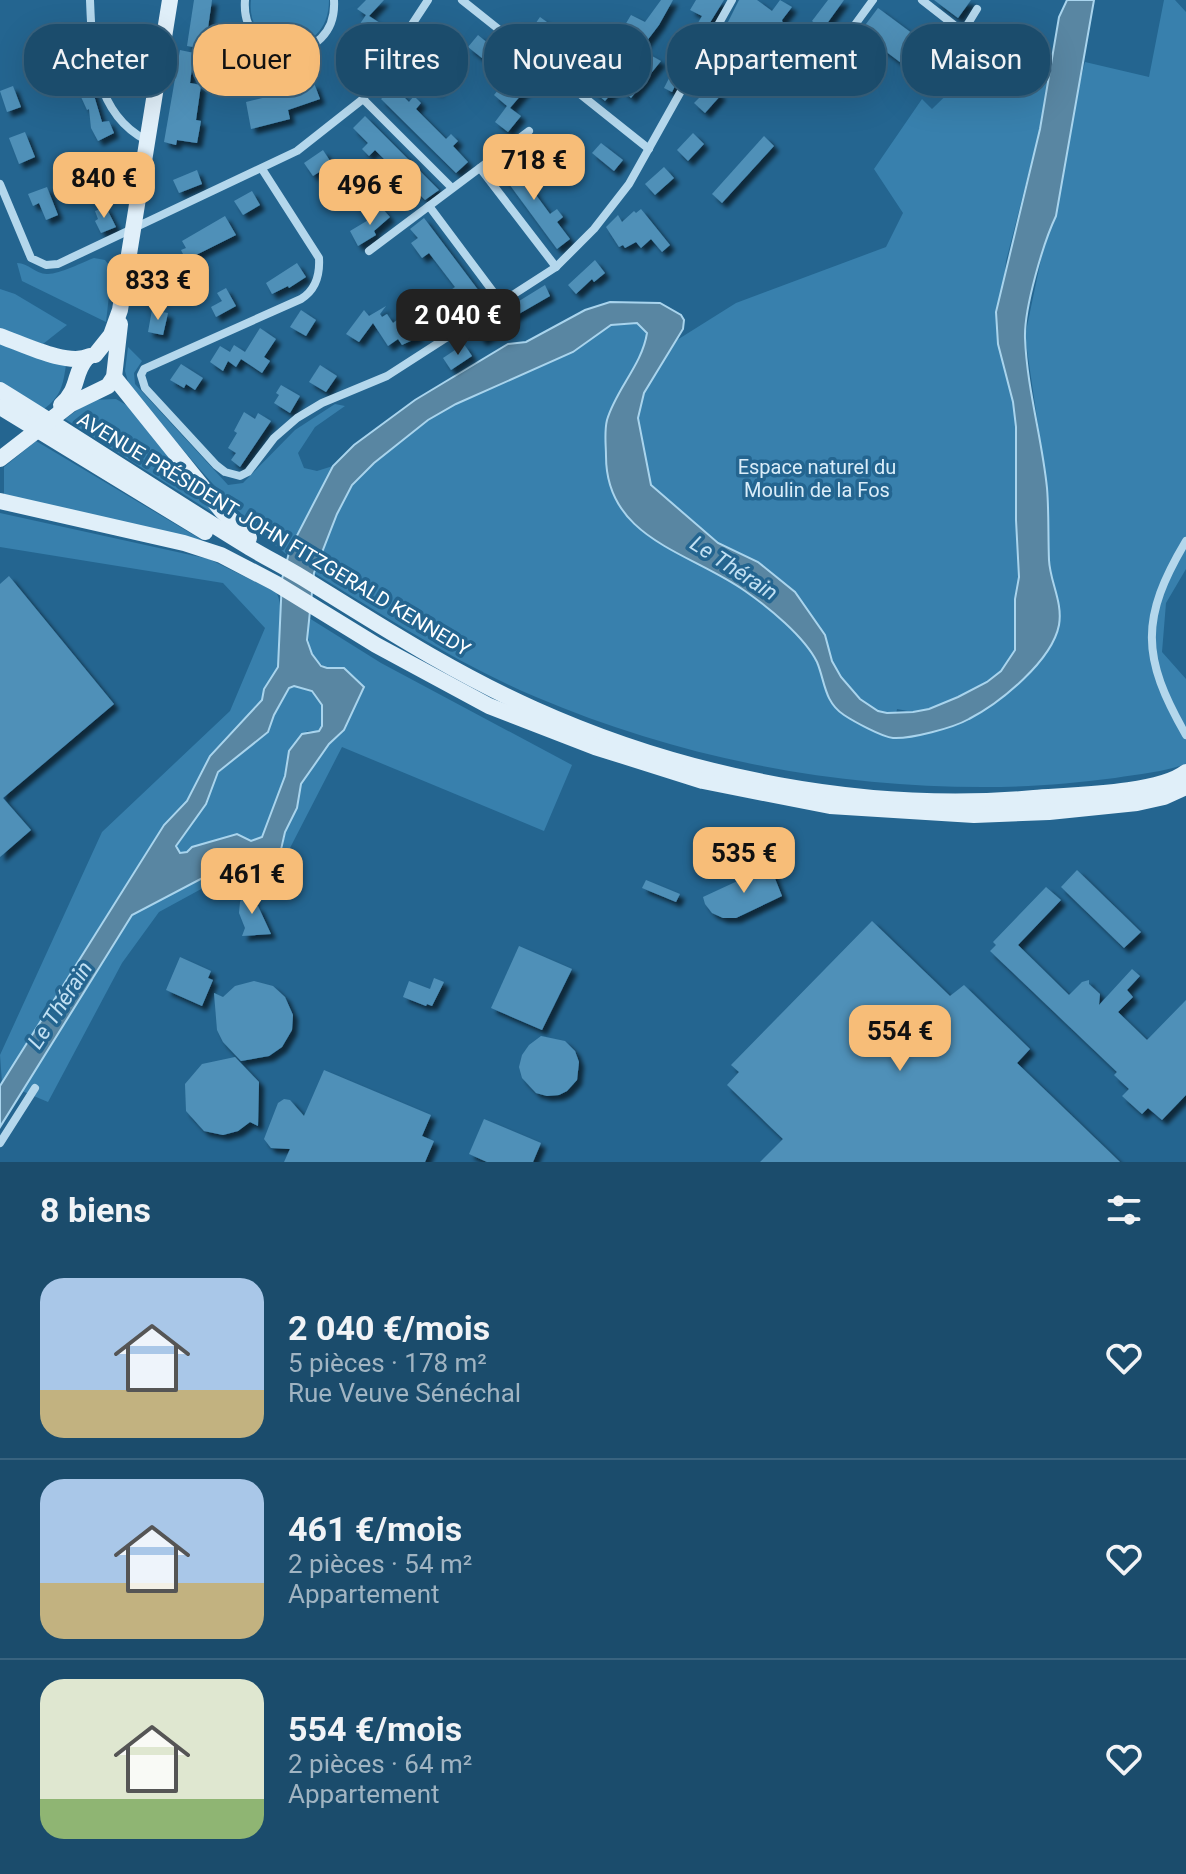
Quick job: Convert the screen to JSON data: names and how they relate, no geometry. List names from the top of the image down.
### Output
{
  "streets": {
    "main road": ["AVENUE PRÉSIDENT JOHN FITZGERALD KENNEDY"]
  },
  "water": ["Le Thérain"],
  "parks": ["Espace naturel du Moulin de la Fos"],
  "page": {
    "chip": [
      "Acheter",
      "Louer",
      "Filtres",
      "Nouveau",
      "Appartement",
      "Maison"
    ],
    "price": [
      "718 €",
      "840 €",
      "496 €",
      "833 €",
      "2 040 €",
      "535 €",
      "461 €",
      "554 €"
    ],
    "heading": "8 biens",
    "list": [
      {
        "name": "2 040 €/mois",
        "note": "5 pièces · 178 m² · Rue Veuve Sénéchal"
      },
      {
        "name": "461 €/mois",
        "note": "2 pièces · 54 m² · Appartement"
      },
      {
        "name": "554 €/mois",
        "note": "2 pièces · 64 m² · Appartement"
      }
    ]
  }
}
